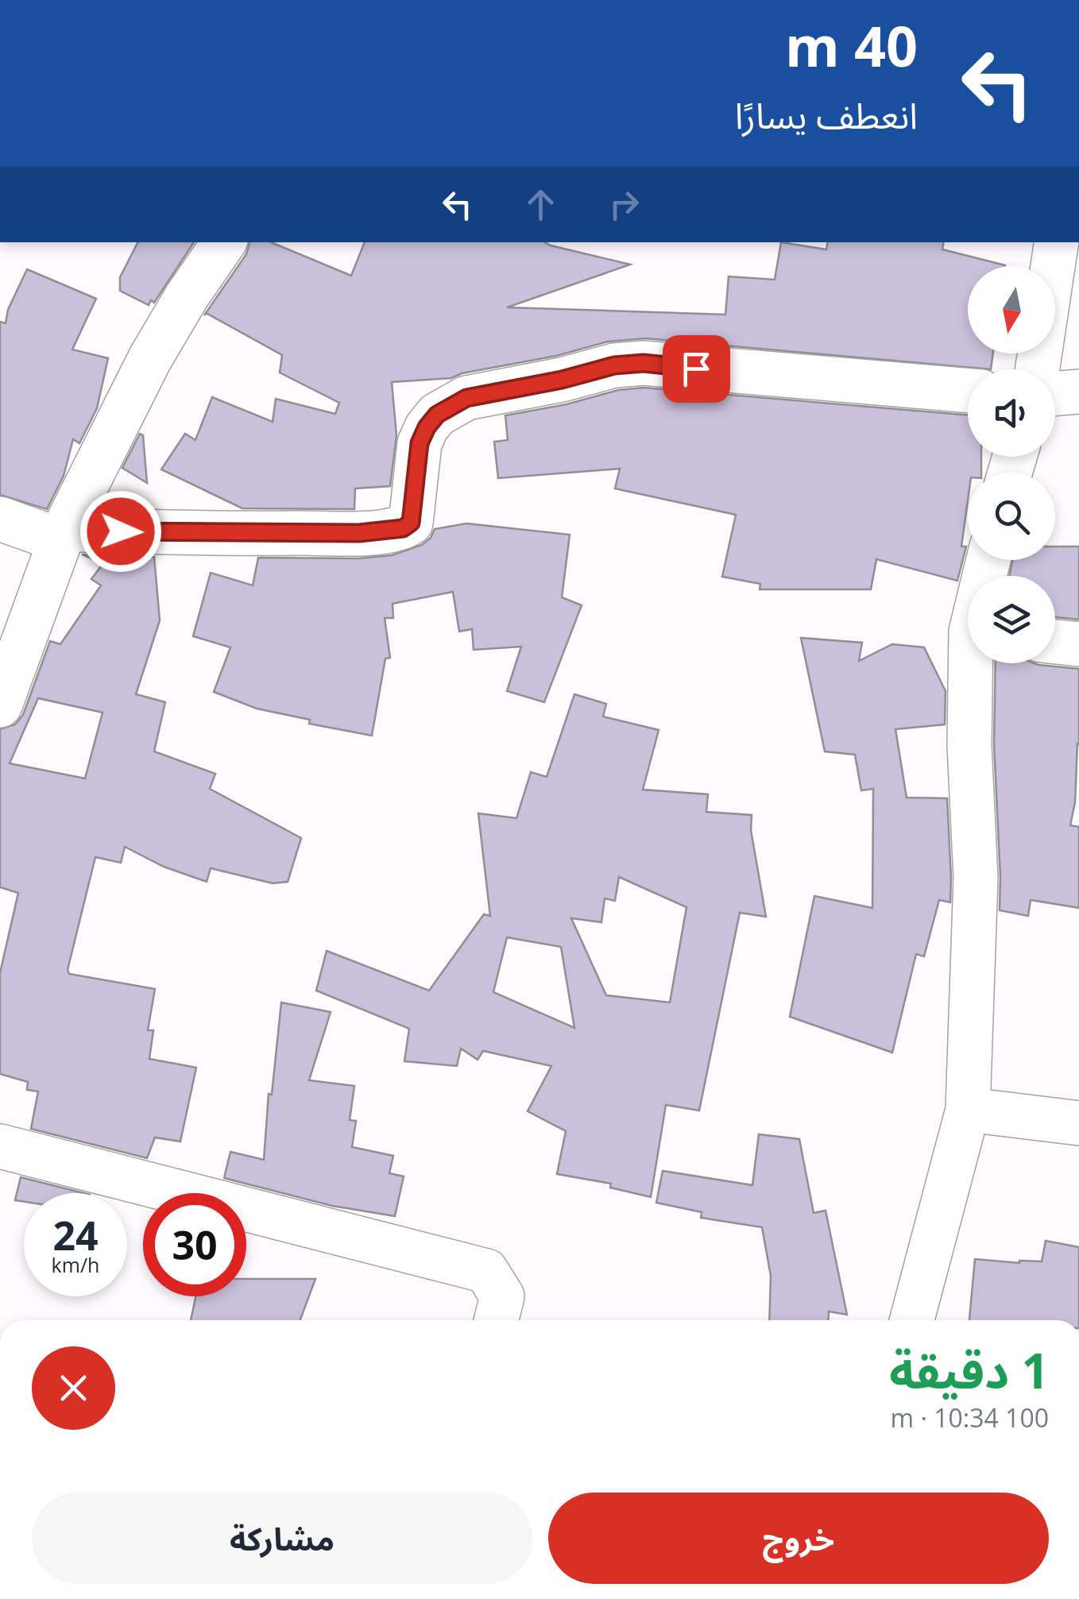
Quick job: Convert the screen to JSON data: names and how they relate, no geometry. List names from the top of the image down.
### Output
{
  "north": "bottom",
  "page": {
    "turn": ["40 m", "انعطف يسارًا"],
    "speed": "24 km/h",
    "limit": "30",
    "heading": ["1 دقيقة", "100 m · 10:34"],
    "buttons": ["خروج", "مشاركة"]
  }
}
